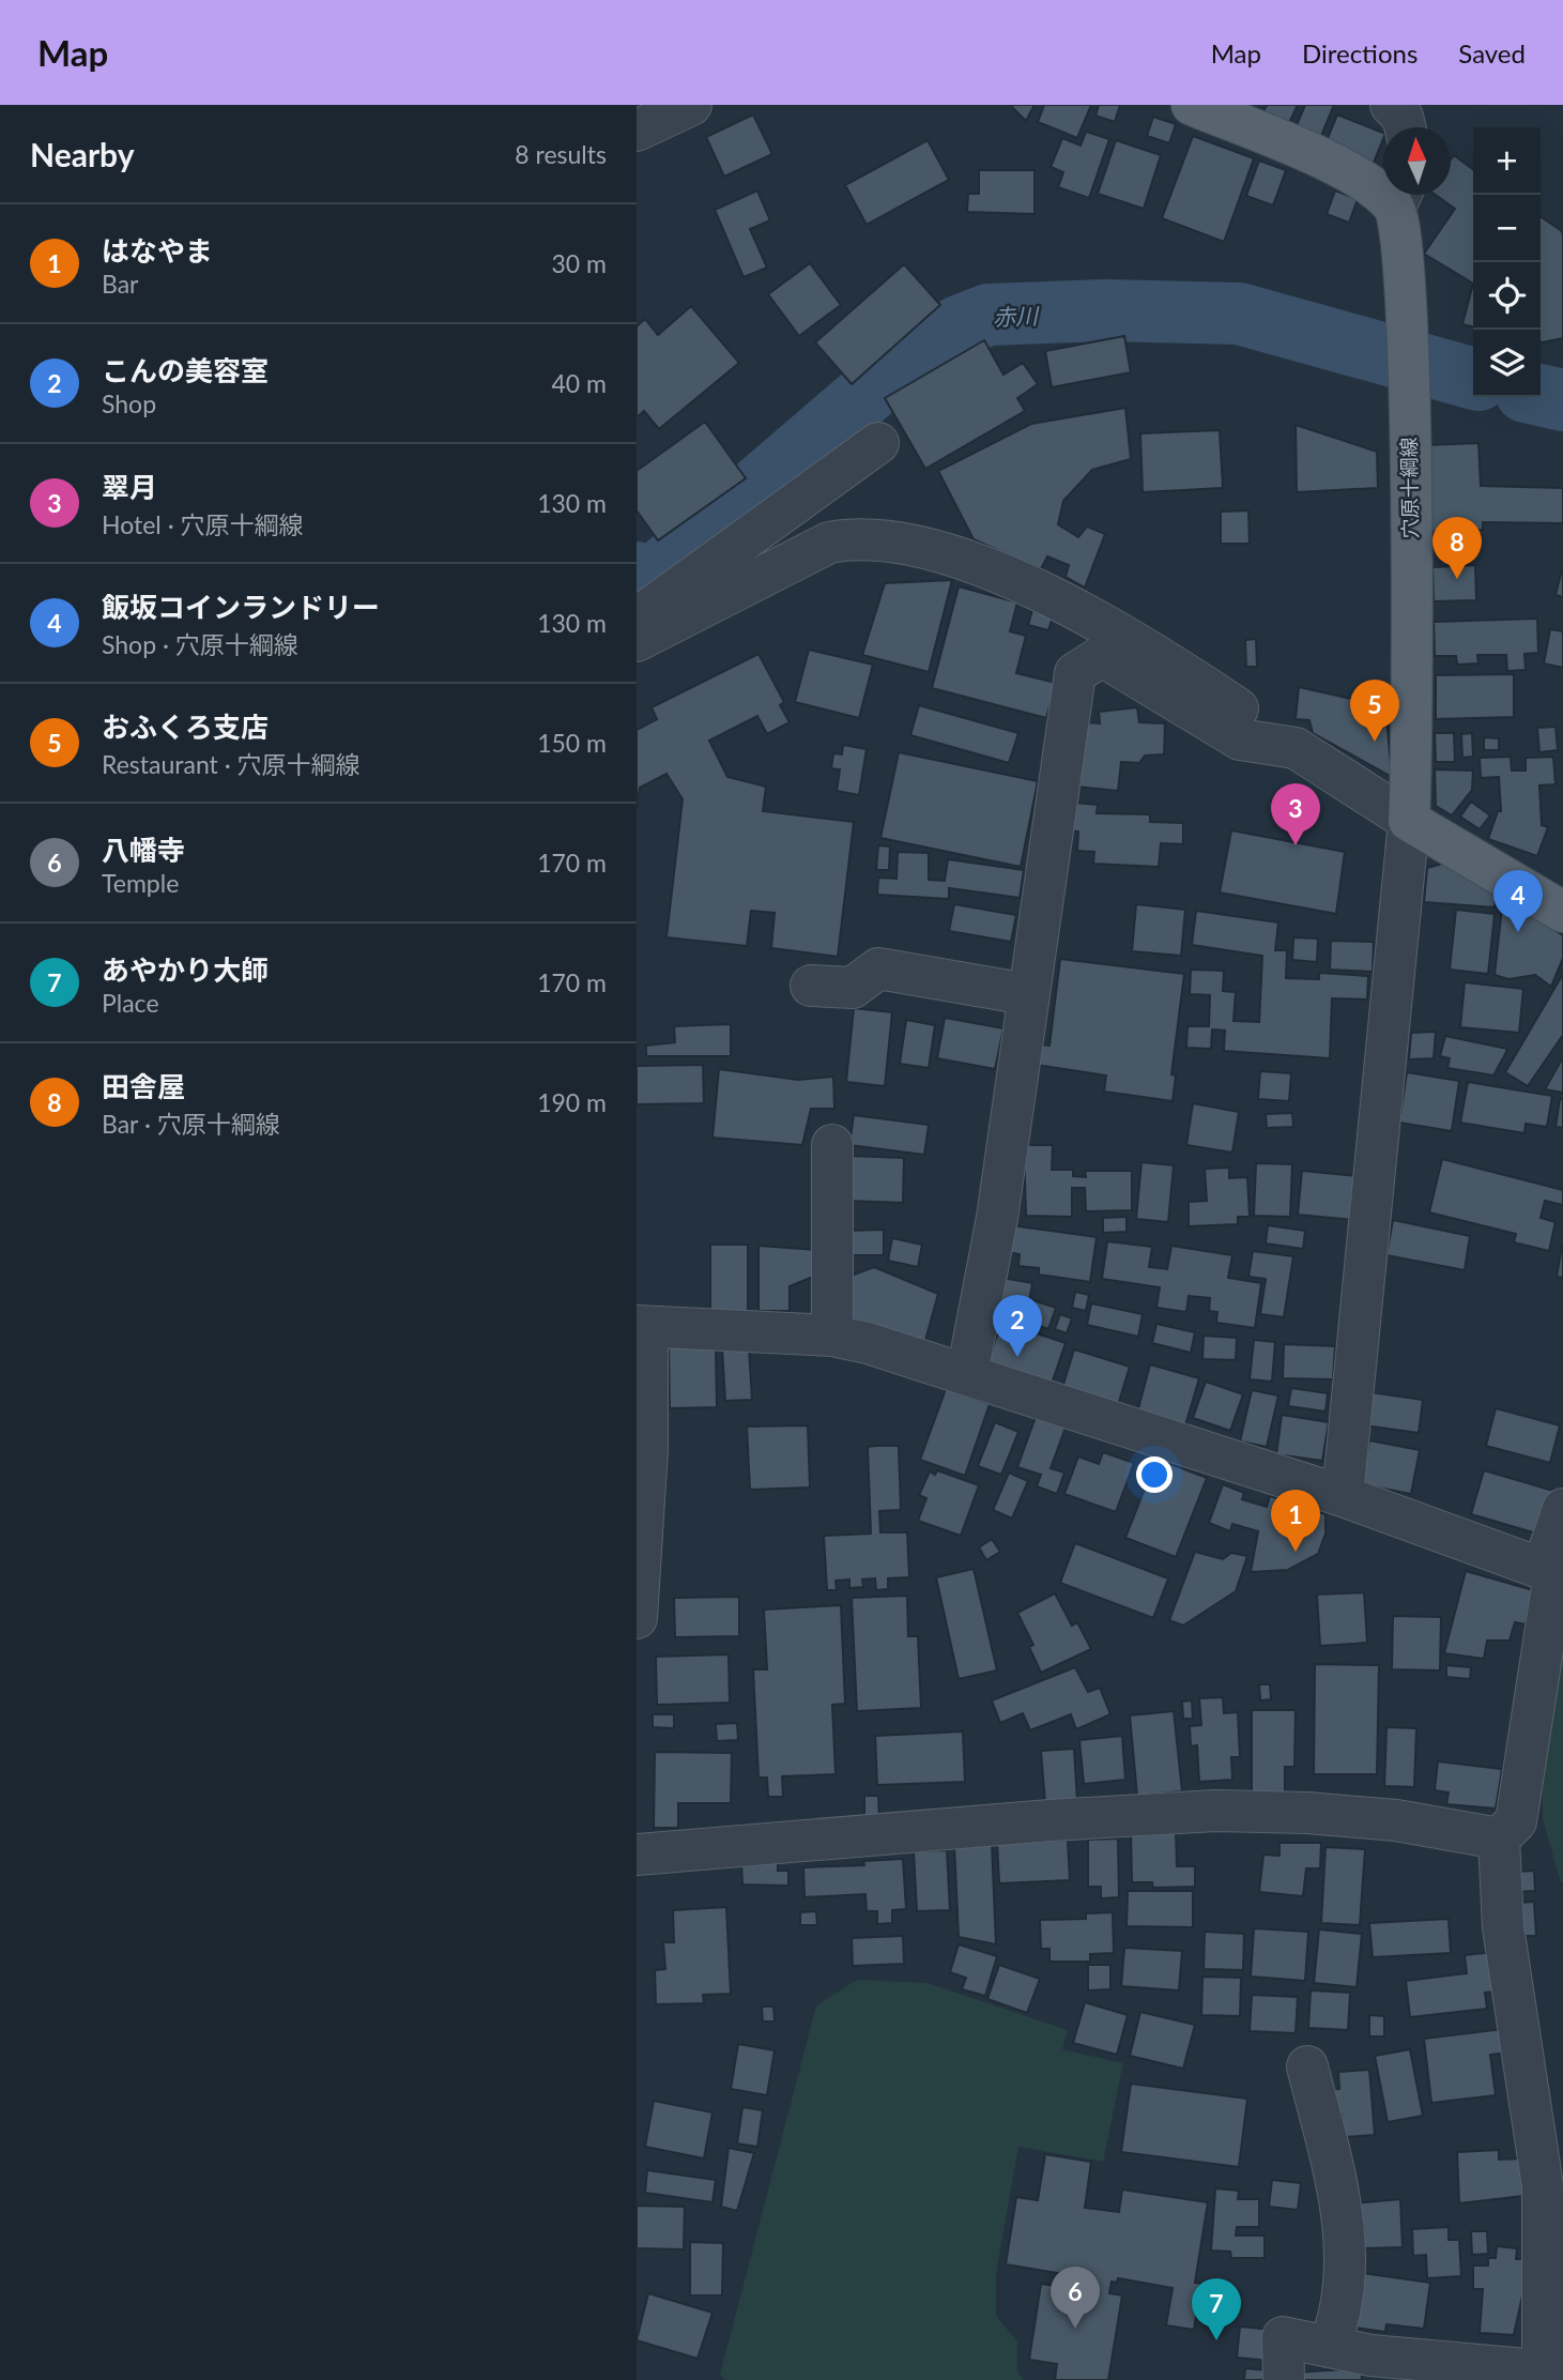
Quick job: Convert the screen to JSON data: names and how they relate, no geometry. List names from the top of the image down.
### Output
{
  "streets": {
    "main road": ["穴原十綱線"]
  },
  "water": ["赤川"],
  "north": "top",
  "page": {
    "header": "Map",
    "nav": ["Map", "Directions", "Saved"],
    "heading": ["Nearby", "8 results"],
    "map_buttons": ["+", "−"],
    "list": [
      {
        "mark": "1",
        "name": "はなやま",
        "note": "Bar",
        "value": "30 m"
      },
      {
        "mark": "2",
        "name": "こんの美容室",
        "note": "Shop",
        "value": "40 m"
      },
      {
        "mark": "3",
        "name": "翠月",
        "note": "Hotel · 穴原十綱線",
        "value": "130 m"
      },
      {
        "mark": "4",
        "name": "飯坂コインランドリー",
        "note": "Shop · 穴原十綱線",
        "value": "130 m"
      },
      {
        "mark": "5",
        "name": "おふくろ支店",
        "note": "Restaurant · 穴原十綱線",
        "value": "150 m"
      },
      {
        "mark": "6",
        "name": "八幡寺",
        "note": "Temple",
        "value": "170 m"
      },
      {
        "mark": "7",
        "name": "あやかり大師",
        "note": "Place",
        "value": "170 m"
      },
      {
        "mark": "8",
        "name": "田舎屋",
        "note": "Bar · 穴原十綱線",
        "value": "190 m"
      }
    ],
    "pins": [
      "8",
      "5",
      "3",
      "4",
      "2",
      "1",
      "6",
      "7"
    ]
  }
}
